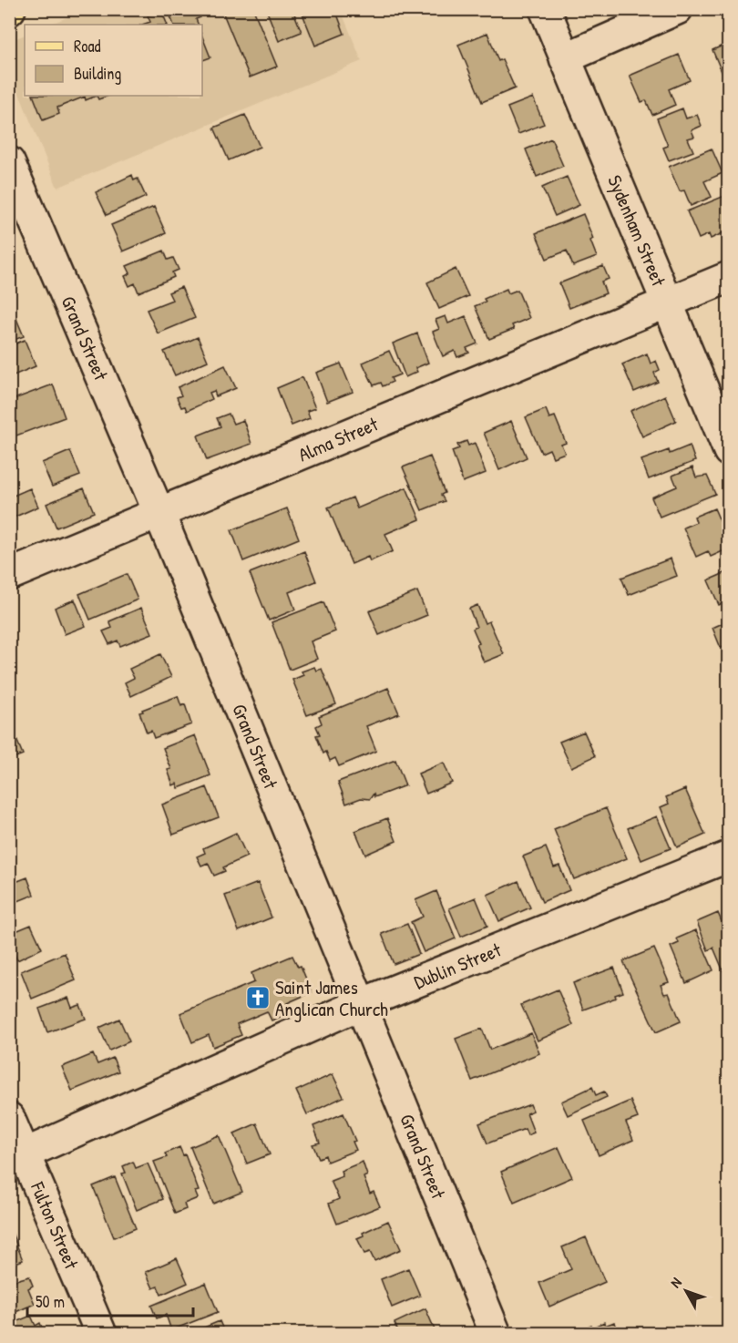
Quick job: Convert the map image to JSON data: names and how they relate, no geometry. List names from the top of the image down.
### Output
{
  "streets": {
    "street": [
      "Sydenham Street",
      "Grand Street",
      "Alma Street",
      "Dublin Street",
      "Fulton Street"
    ]
  },
  "crossings": [
    ["Sydenham Street", "Alma Street"],
    ["Grand Street", "Alma Street"],
    ["Grand Street", "Dublin Street"],
    ["Dublin Street", "Fulton Street"]
  ],
  "places": {
    "church": ["Saint James Anglican Church"]
  },
  "legend": ["Road", "Building"],
  "scale_bar": "50 m",
  "north": "top left"
}
